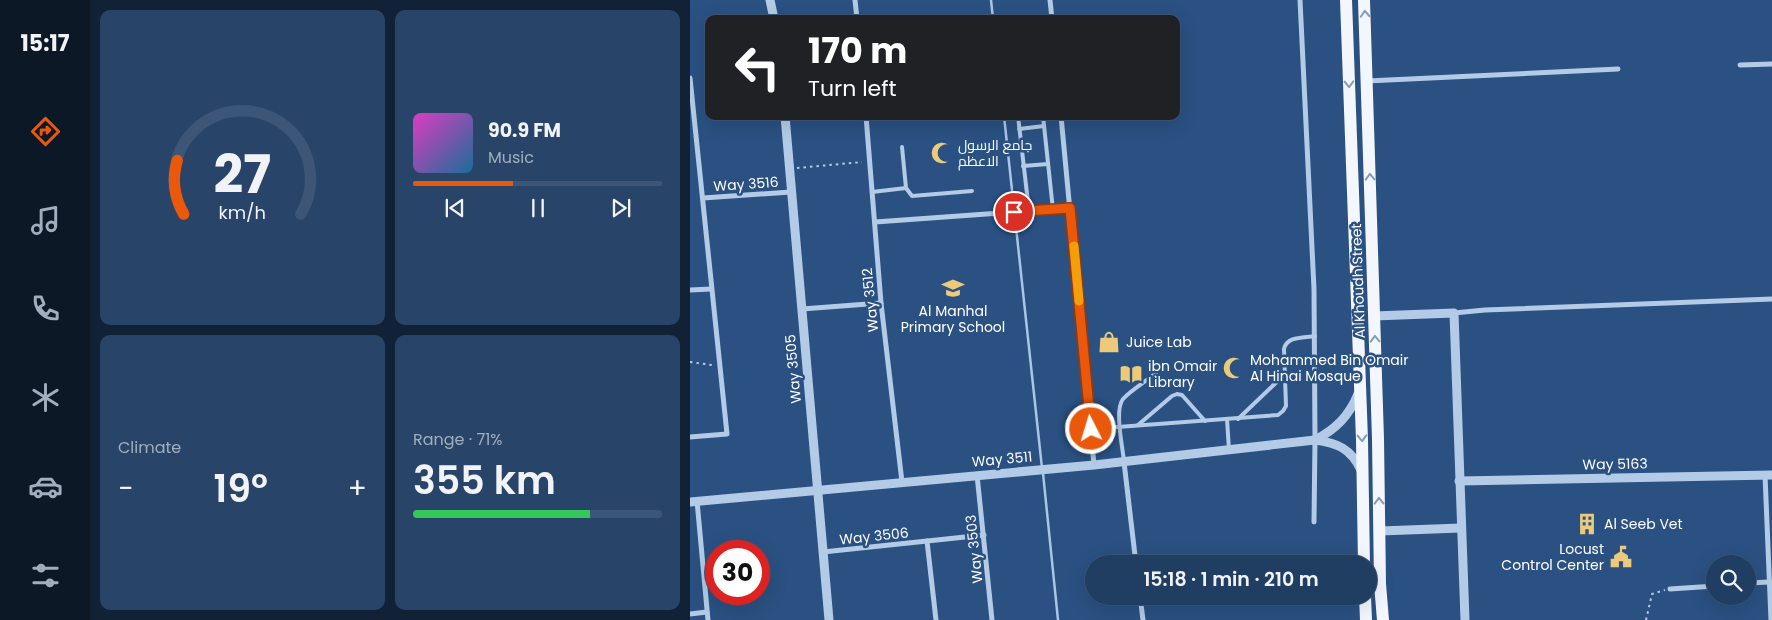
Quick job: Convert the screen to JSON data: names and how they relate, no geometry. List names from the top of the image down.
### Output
{
  "streets": {
    "main road": ["Al Khoudh Street"],
    "street": [
      "Way 3516",
      "Way 3512",
      "Way 3505",
      "Way 3511",
      "Way 5163",
      "Way 3506",
      "Way 3503"
    ]
  },
  "crossings": [
    ["Way 3516", "Way 3505"],
    ["Way 3512", "Way 3511"],
    ["Way 3505", "Way 3511"],
    ["Way 3505", "Way 3506"],
    ["Way 3511", "Way 3503"],
    ["Way 3506", "Way 3503"]
  ],
  "places": {
    "mosque": ["جامع الرسول الاعظم", "Mohammed Bin Omair Al Hinai Mosque"],
    "school or university": ["Al Manhal Primary School"],
    "shop": ["Juice Lab"],
    "library": ["ibn Omair Library"],
    "building": ["Al Seeb Vet"],
    "public building": ["Locust Control Center"]
  },
  "page": {
    "tabs": "15:17",
    "turn": ["170 m", "Turn left"],
    "song": ["90.9 FM", "Music"],
    "tile": [
      "Climate",
      ["Range · 71%", "355 km"]
    ],
    "heat": ["−", "19°", "+"],
    "limit": "30",
    "trip": "15:18 · 1 min · 210 m",
    "gauge": ["27", "km/h"]
  }
}
